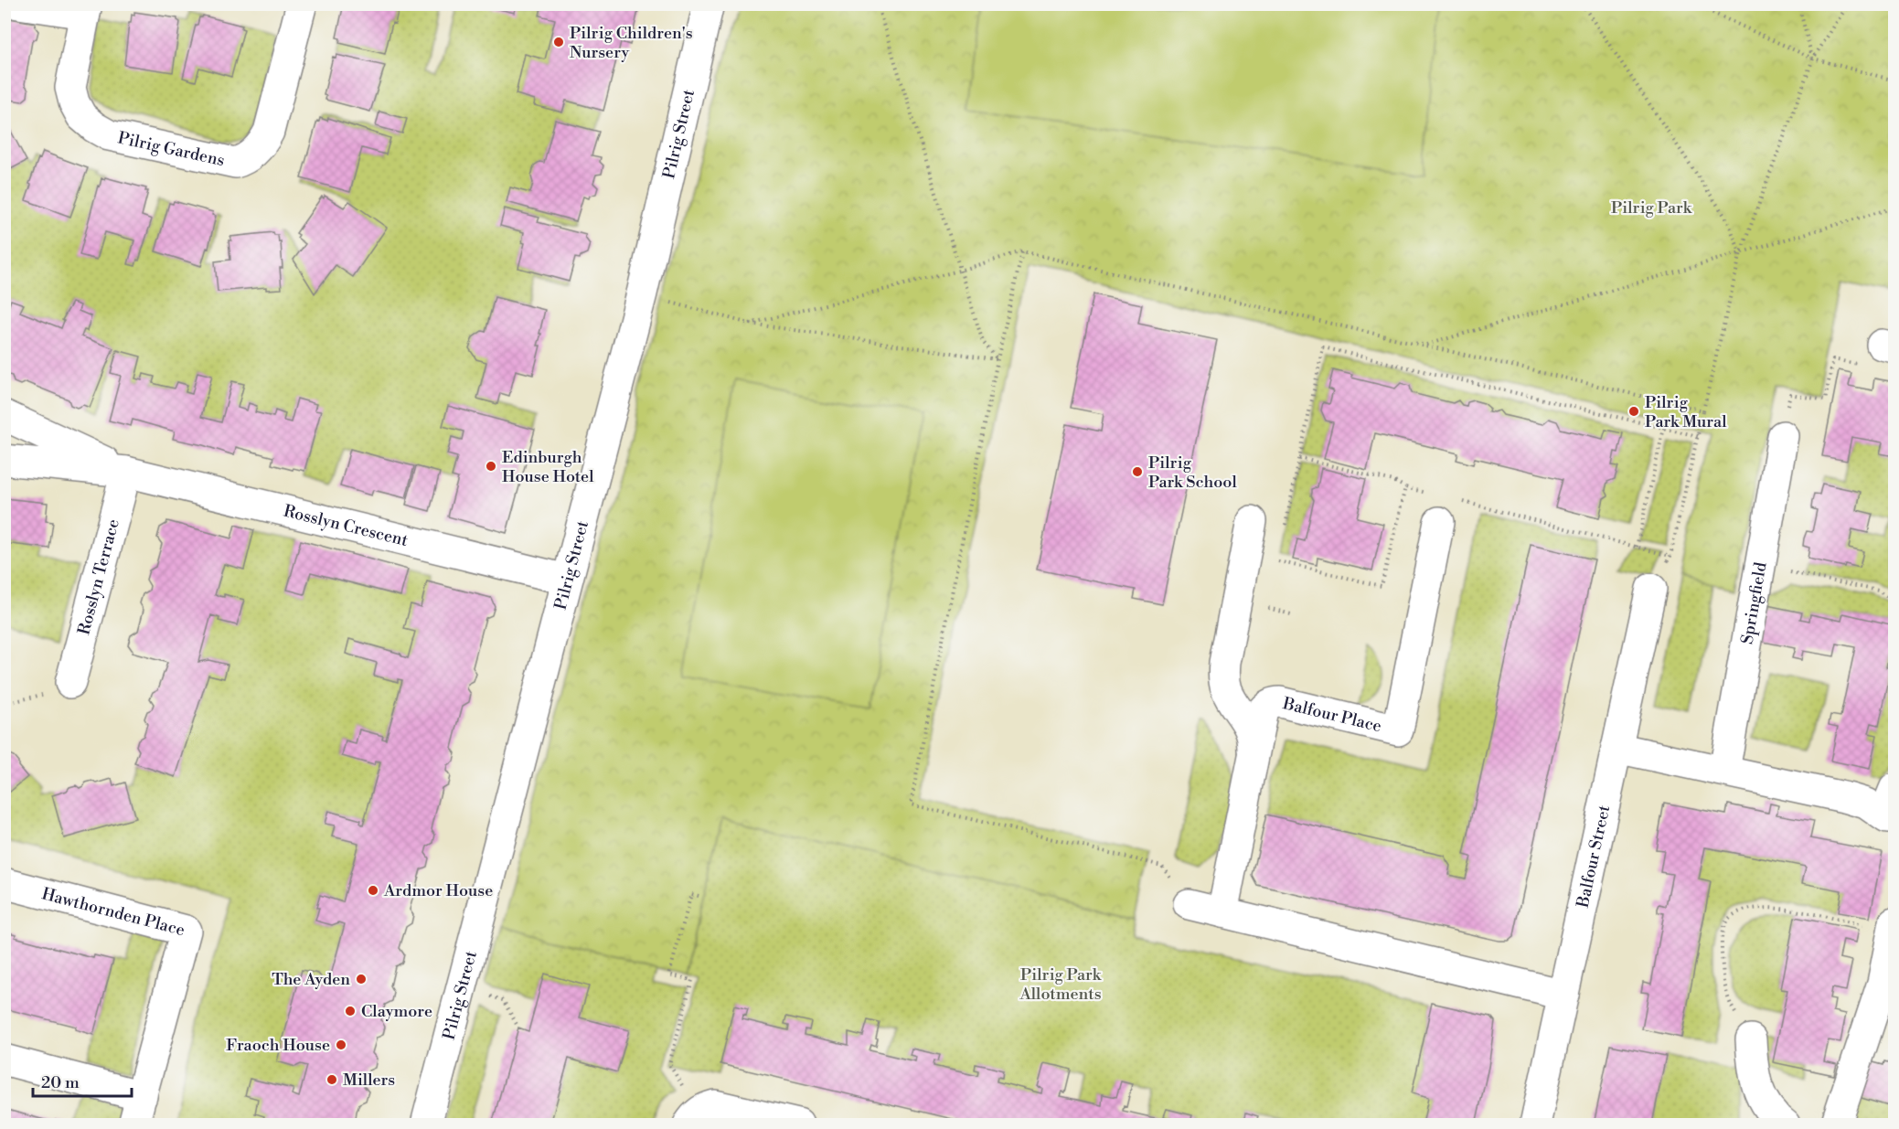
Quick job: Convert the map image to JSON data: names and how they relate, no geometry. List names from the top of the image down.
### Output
{
  "streets": {
    "street": [
      "Pilrig Street",
      "Pilrig Gardens",
      "Rosslyn Crescent",
      "Rosslyn Terrace",
      "Springfield",
      "Balfour Place",
      "Balfour Street",
      "Hawthornden Place"
    ]
  },
  "crossings": [
    ["Pilrig Street", "Rosslyn Crescent"],
    ["Rosslyn Crescent", "Rosslyn Terrace"]
  ],
  "parks": ["Pilrig Park", "Pilrig Park Allotments"],
  "places": [
    "Pilrig Children's Nursery",
    "Pilrig Park Mural",
    "Edinburgh House Hotel",
    "Pilrig Park School",
    "Ardmor House",
    "The Ayden",
    "Claymore",
    "Fraoch House",
    "Millers"
  ],
  "scale_bar": "20 m"
}
